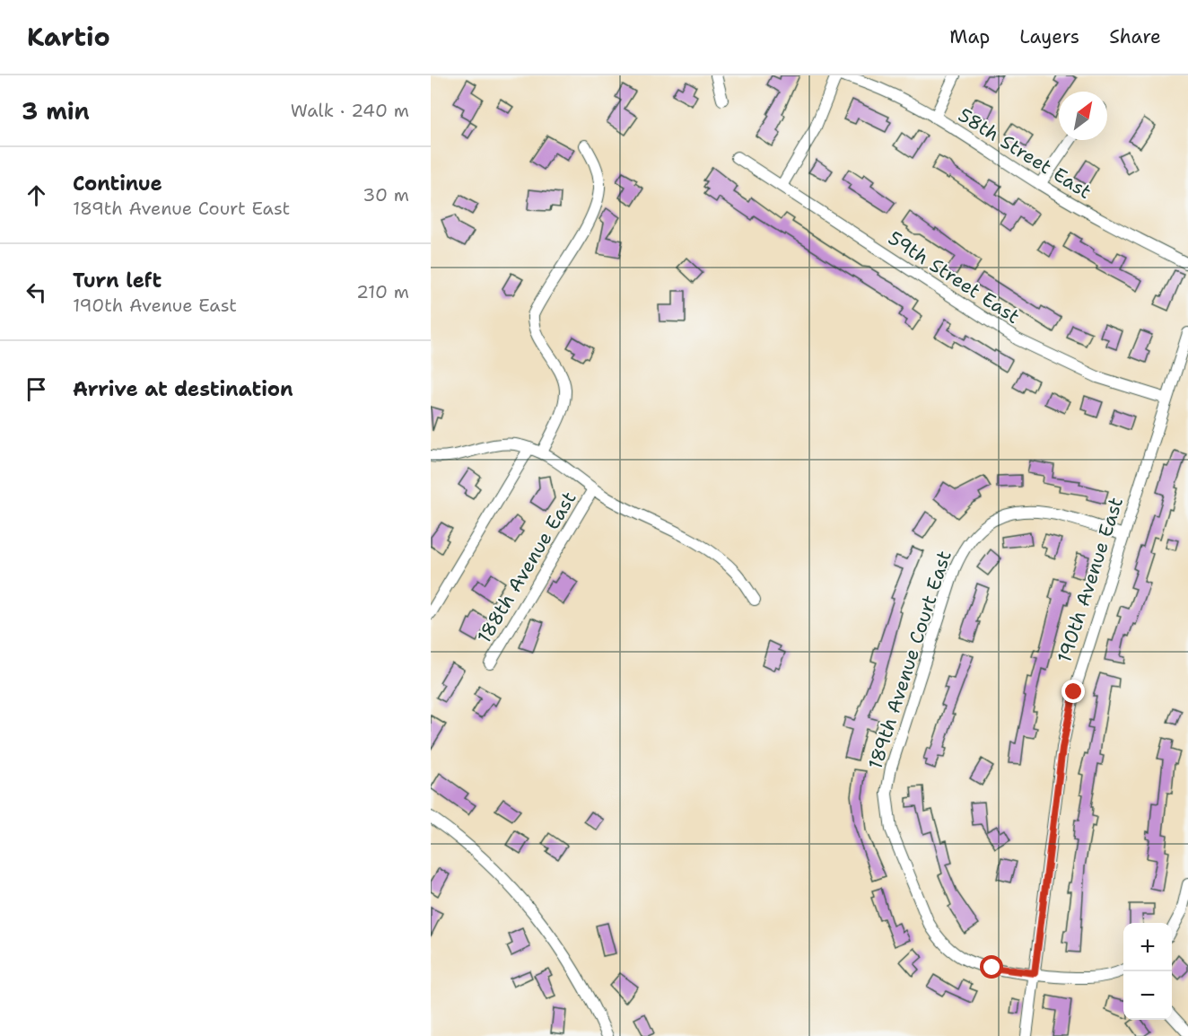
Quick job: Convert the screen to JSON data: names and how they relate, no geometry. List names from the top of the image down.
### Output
{
  "streets": {
    "street": [
      "58th Street East",
      "59th Street East",
      "188th Avenue East",
      "190th Avenue East",
      "189th Avenue Court East"
    ]
  },
  "crossings": [
    ["59th Street East", "190th Avenue East"],
    ["190th Avenue East", "189th Avenue Court East"]
  ],
  "north": "top right",
  "page": {
    "header": "Kartio",
    "nav": ["Map", "Layers", "Share"],
    "heading": ["3 min", "Walk · 240 m"],
    "list": [
      ["Continue", "189th Avenue Court East", "30 m"],
      ["Turn left", "190th Avenue East", "210 m"],
      "Arrive at destination"
    ],
    "map_buttons": ["+", "−"]
  }
}
